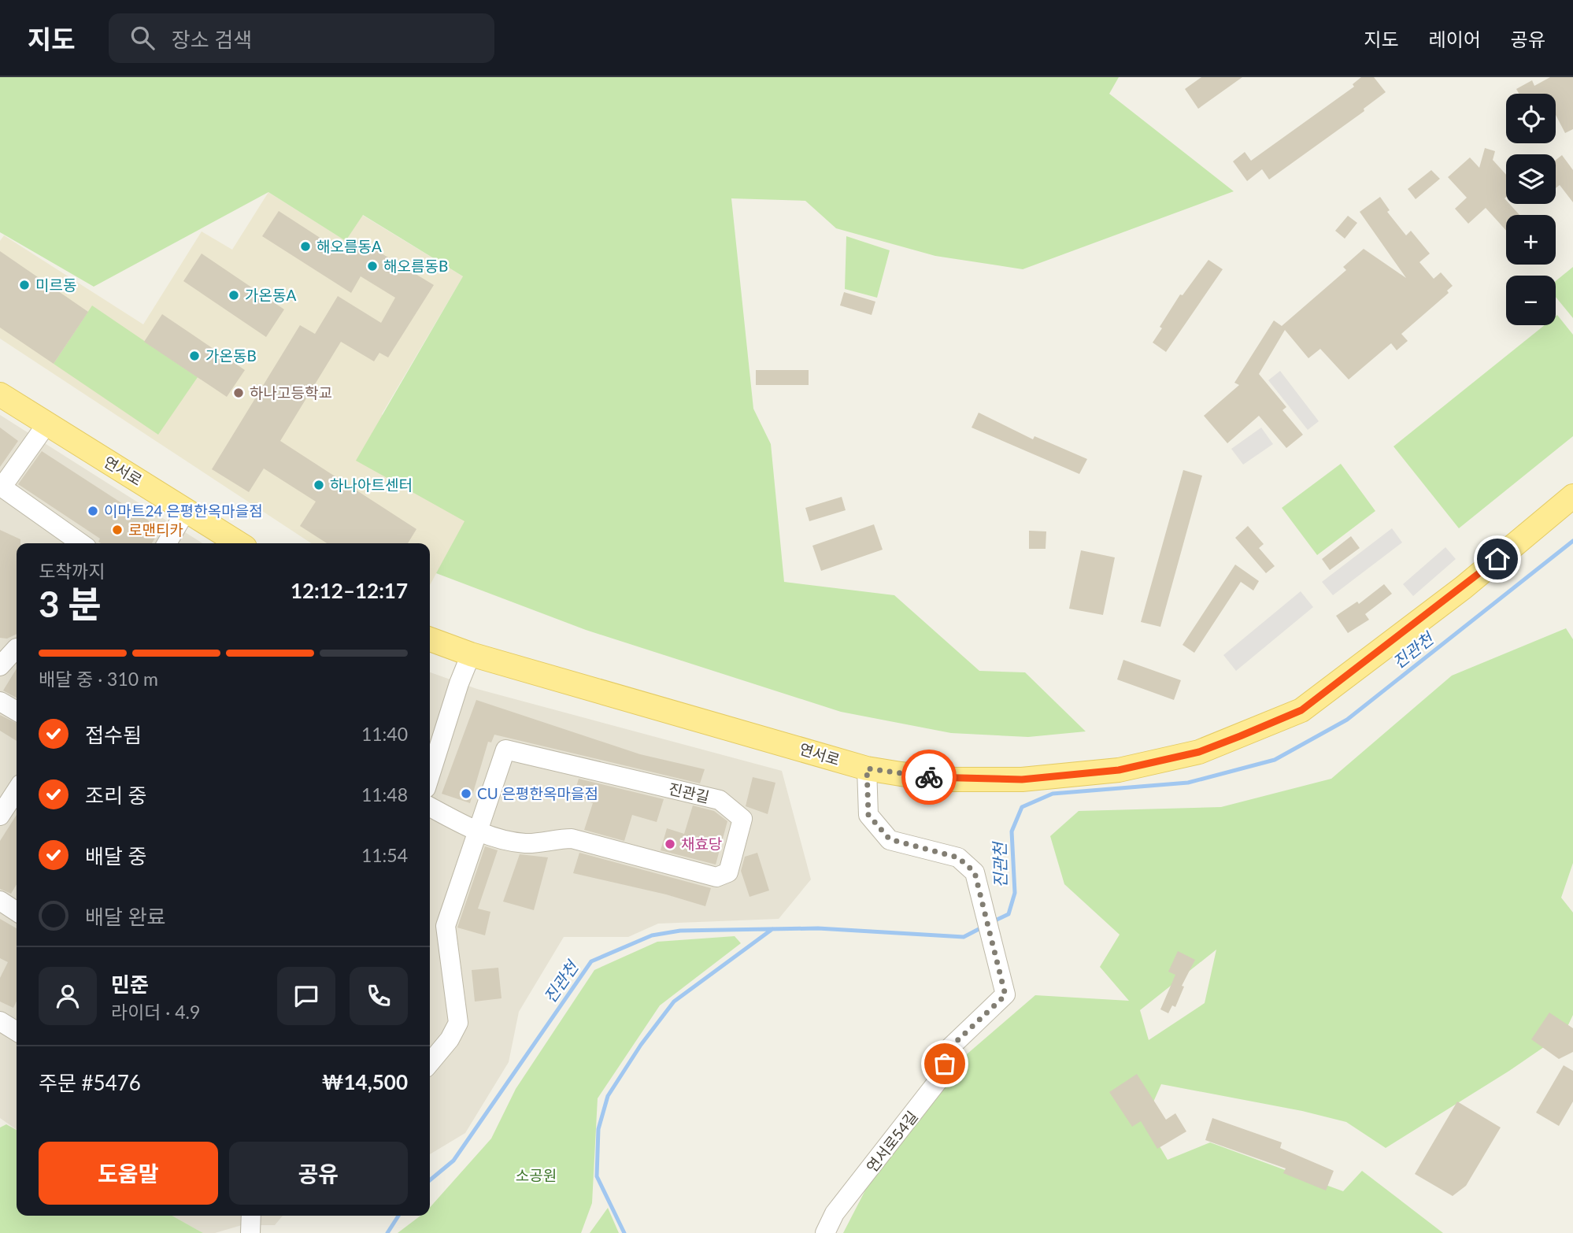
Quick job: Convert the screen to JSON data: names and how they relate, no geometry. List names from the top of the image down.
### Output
{
  "streets": {
    "main road": ["연서로"],
    "street": ["진관길", "연서로54길"]
  },
  "crossings": [
    ["연서로", "연서로54길"]
  ],
  "water": ["진관천"],
  "parks": ["소공원"],
  "places": [
    "해오름동A",
    "해오름동B",
    "미르동",
    "가온동A",
    "가온동B",
    "하나고등학교",
    "하나아트센터",
    "이마트24 은평한옥마을점",
    "로맨티카",
    "CU 은평한옥마을점",
    "채효당"
  ],
  "page": {
    "header": "지도",
    "search": "장소 검색",
    "nav": ["지도", "레이어", "공유"],
    "map_buttons": ["+", "−"],
    "heading": ["3 분", "도착까지", "12:12–12:17"],
    "panel": [
      "민준",
      "라이더 · 4.9",
      "주문 #5476",
      "₩14,500"
    ],
    "bar": "배달 중 · 310 m",
    "list": [
      ["접수됨", "11:40"],
      ["조리 중", "11:48"],
      ["배달 중", "11:54"],
      "배달 완료"
    ],
    "buttons": ["도움말", "공유"]
  }
}
